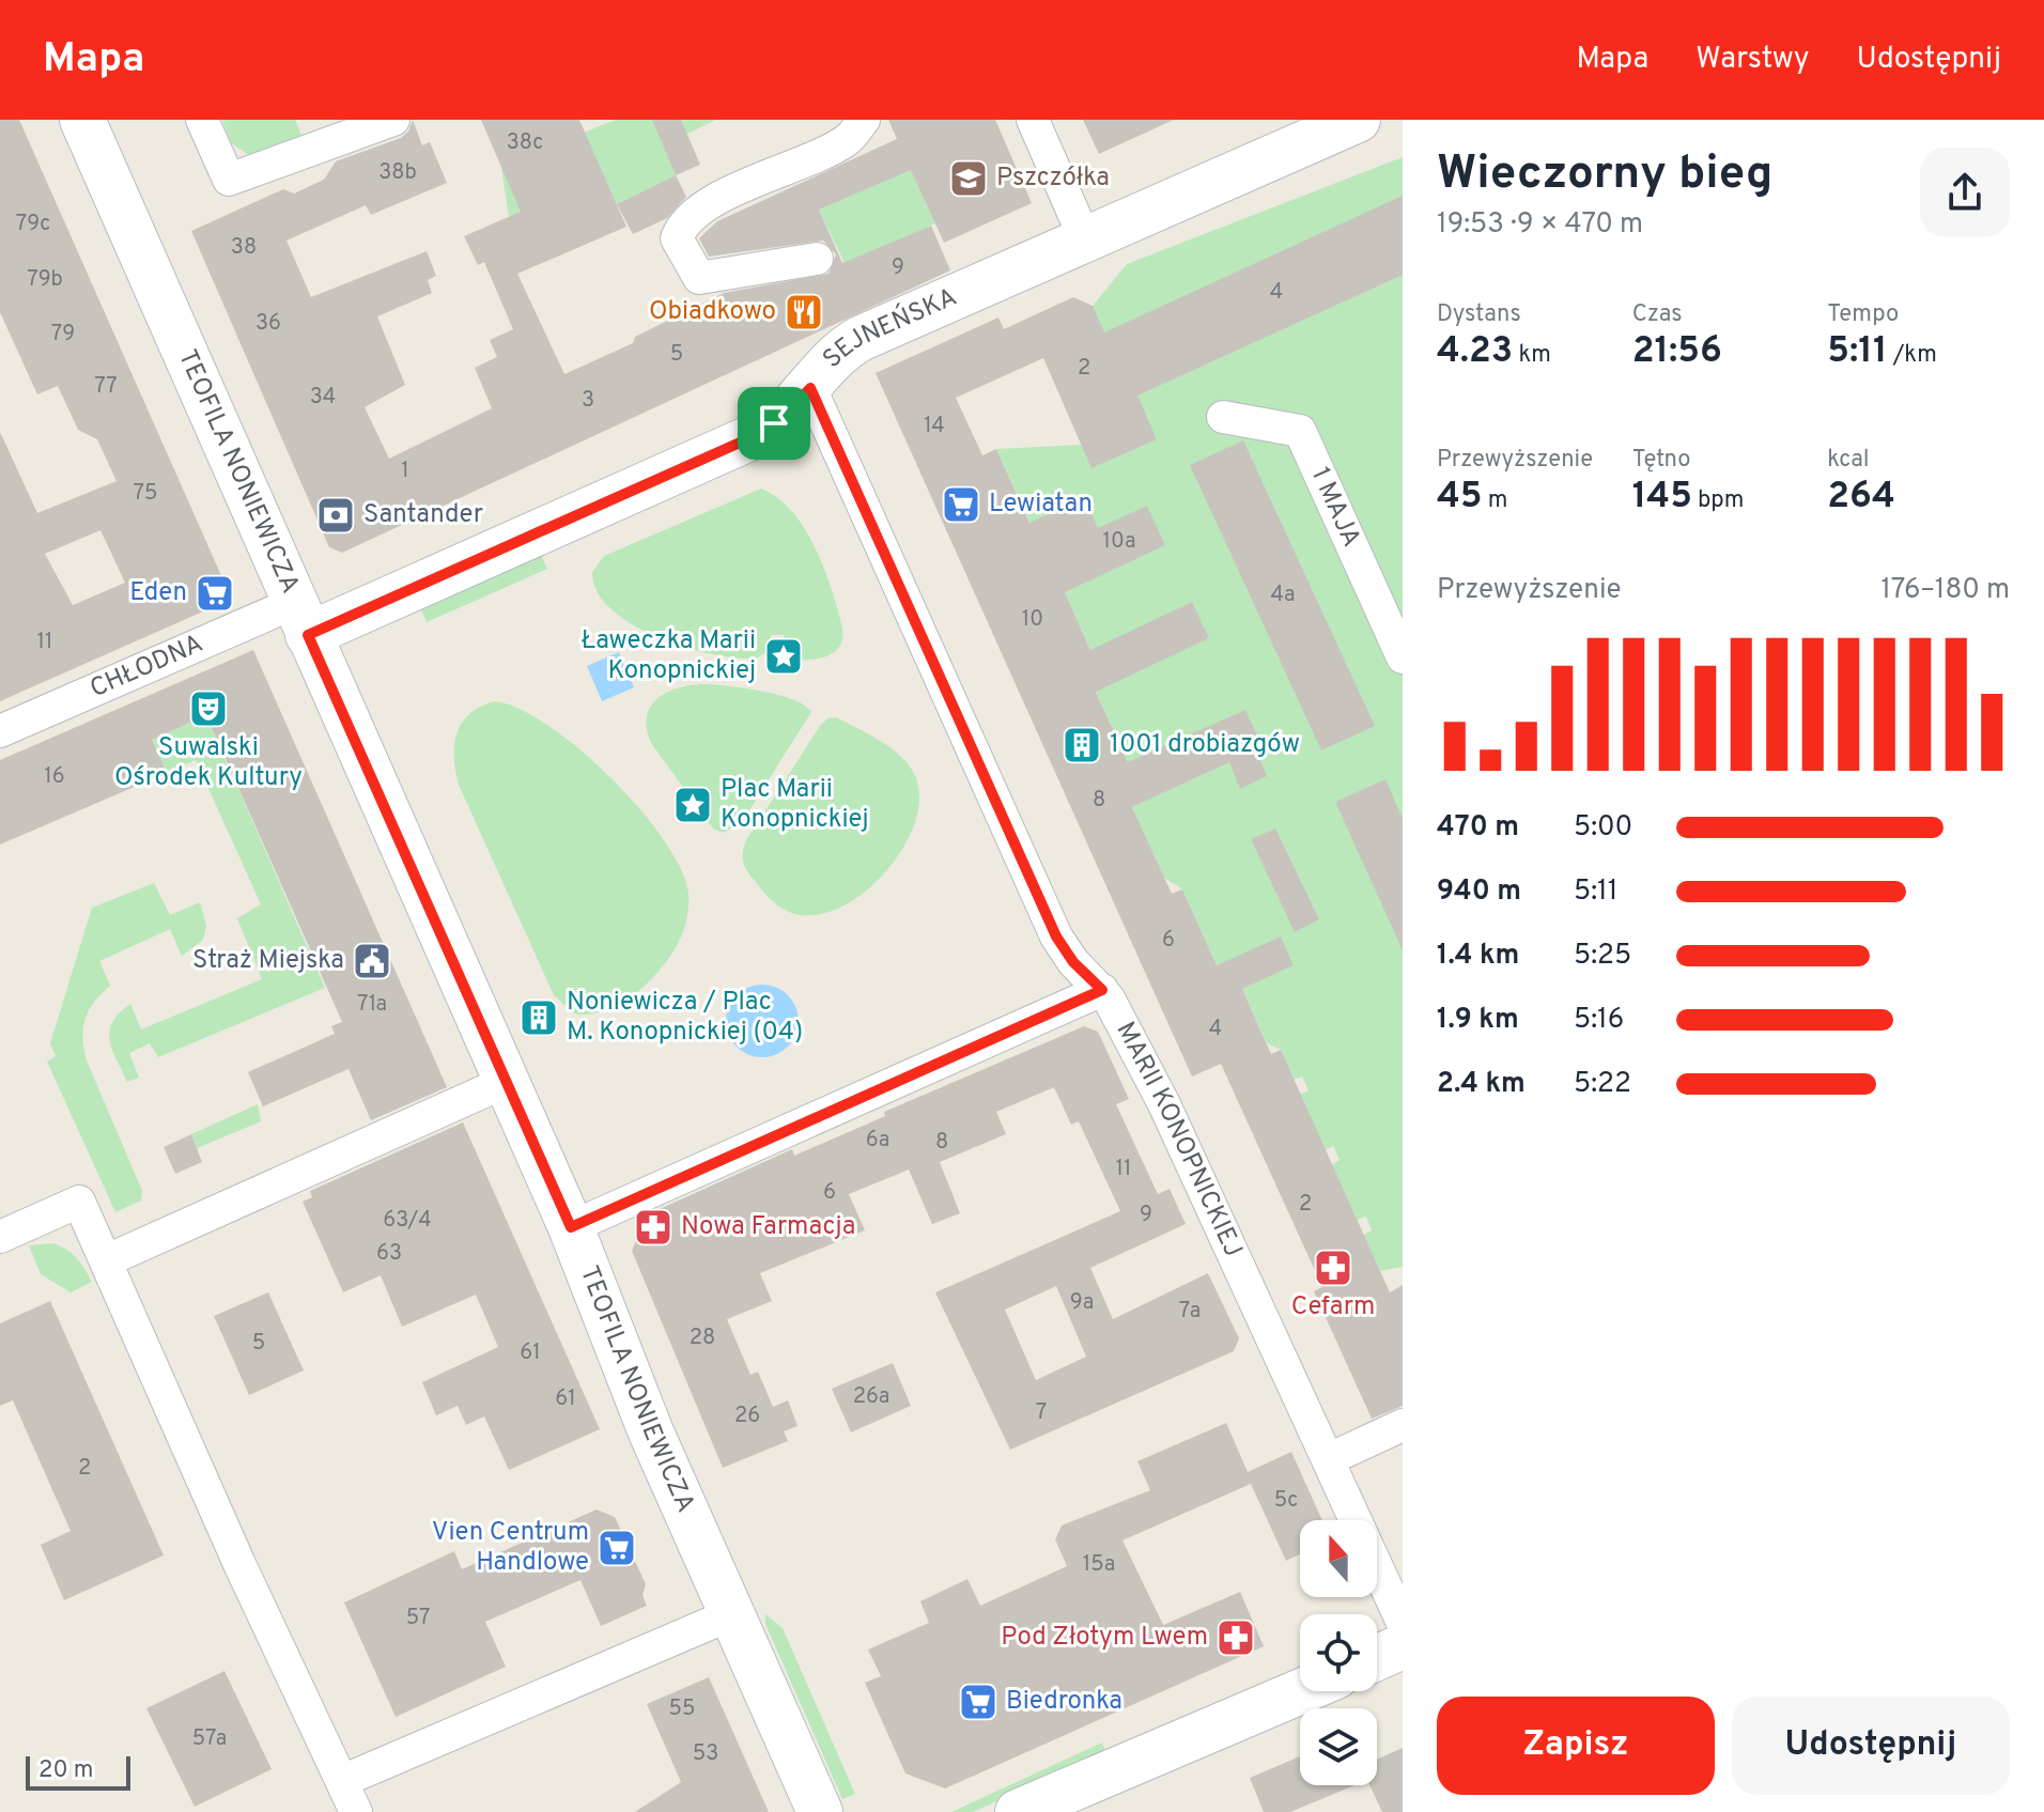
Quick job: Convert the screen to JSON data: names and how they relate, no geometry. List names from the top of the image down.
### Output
{
  "streets": {
    "street": [
      "SEJNEŃSKA",
      "TEOFILA NONIEWICZA",
      "1 MAJA",
      "CHŁODNA",
      "MARII KONOPNICKIEJ"
    ]
  },
  "crossings": [
    ["SEJNEŃSKA", "TEOFILA NONIEWICZA"],
    ["SEJNEŃSKA", "CHŁODNA"],
    ["SEJNEŃSKA", "MARII KONOPNICKIEJ"],
    ["TEOFILA NONIEWICZA", "CHŁODNA"]
  ],
  "places": {
    "school or university": ["Pszczółka"],
    "restaurant": ["Obiadkowo"],
    "supermarket": [
      "Lewiatan",
      "Eden",
      "Vien Centrum Handlowe",
      "Biedronka"
    ],
    "bank": ["Santander"],
    "place": ["Ławeczka Marii Konopnickiej", "Plac Marii Konopnickiej"],
    "theatre": ["Suwalski Ośrodek Kultury"],
    "building": ["1001 drobiazgów", "Noniewicza / Plac M. Konopnickiej (04)"],
    "public building": ["Straż Miejska"],
    "pharmacy": ["Nowa Farmacja", "Cefarm", "Pod Złotym Lwem"]
  },
  "house_numbers": [
    "38c",
    "38b",
    "79c",
    "38",
    "9",
    "79b",
    "4",
    "36",
    "79",
    "5",
    "2",
    "77",
    "34",
    "3",
    "14",
    "1",
    "75",
    "10a",
    "4a",
    "10",
    "11",
    "16",
    "8",
    "6",
    "71a",
    "4",
    "6a",
    "8",
    "11",
    "6",
    "2",
    "9",
    "63/4",
    "63",
    "9a",
    "7a",
    "28",
    "5",
    "61",
    "26a",
    "61",
    "7",
    "26",
    "2",
    "5c",
    "15a",
    "57",
    "55",
    "57a",
    "53"
  ],
  "scale_bar": "20 m",
  "north": "top",
  "page": {
    "header": "Mapa",
    "nav": ["Mapa", "Warstwy", "Udostępnij"],
    "heading": ["Wieczorny bieg", "19:53 · 9 × 470 m"],
    "stats": [
      ["Dystans", "4.23 km"],
      ["Czas", "21:56"],
      ["Tempo", "5:11 /km"],
      ["Przewyższenie", "45 m"],
      ["Tętno", "145 bpm"],
      ["kcal", "264"]
    ],
    "chart": ["Przewyższenie", "176–180 m"],
    "list": [
      {
        "name": "470 m",
        "note": "5:00"
      },
      {
        "name": "940 m",
        "note": "5:11"
      },
      {
        "name": "1.4 km",
        "note": "5:25"
      },
      {
        "name": "1.9 km",
        "note": "5:16"
      },
      {
        "name": "2.4 km",
        "note": "5:22"
      }
    ],
    "buttons": ["Zapisz", "Udostępnij"],
    "scale": "20 m"
  }
}
